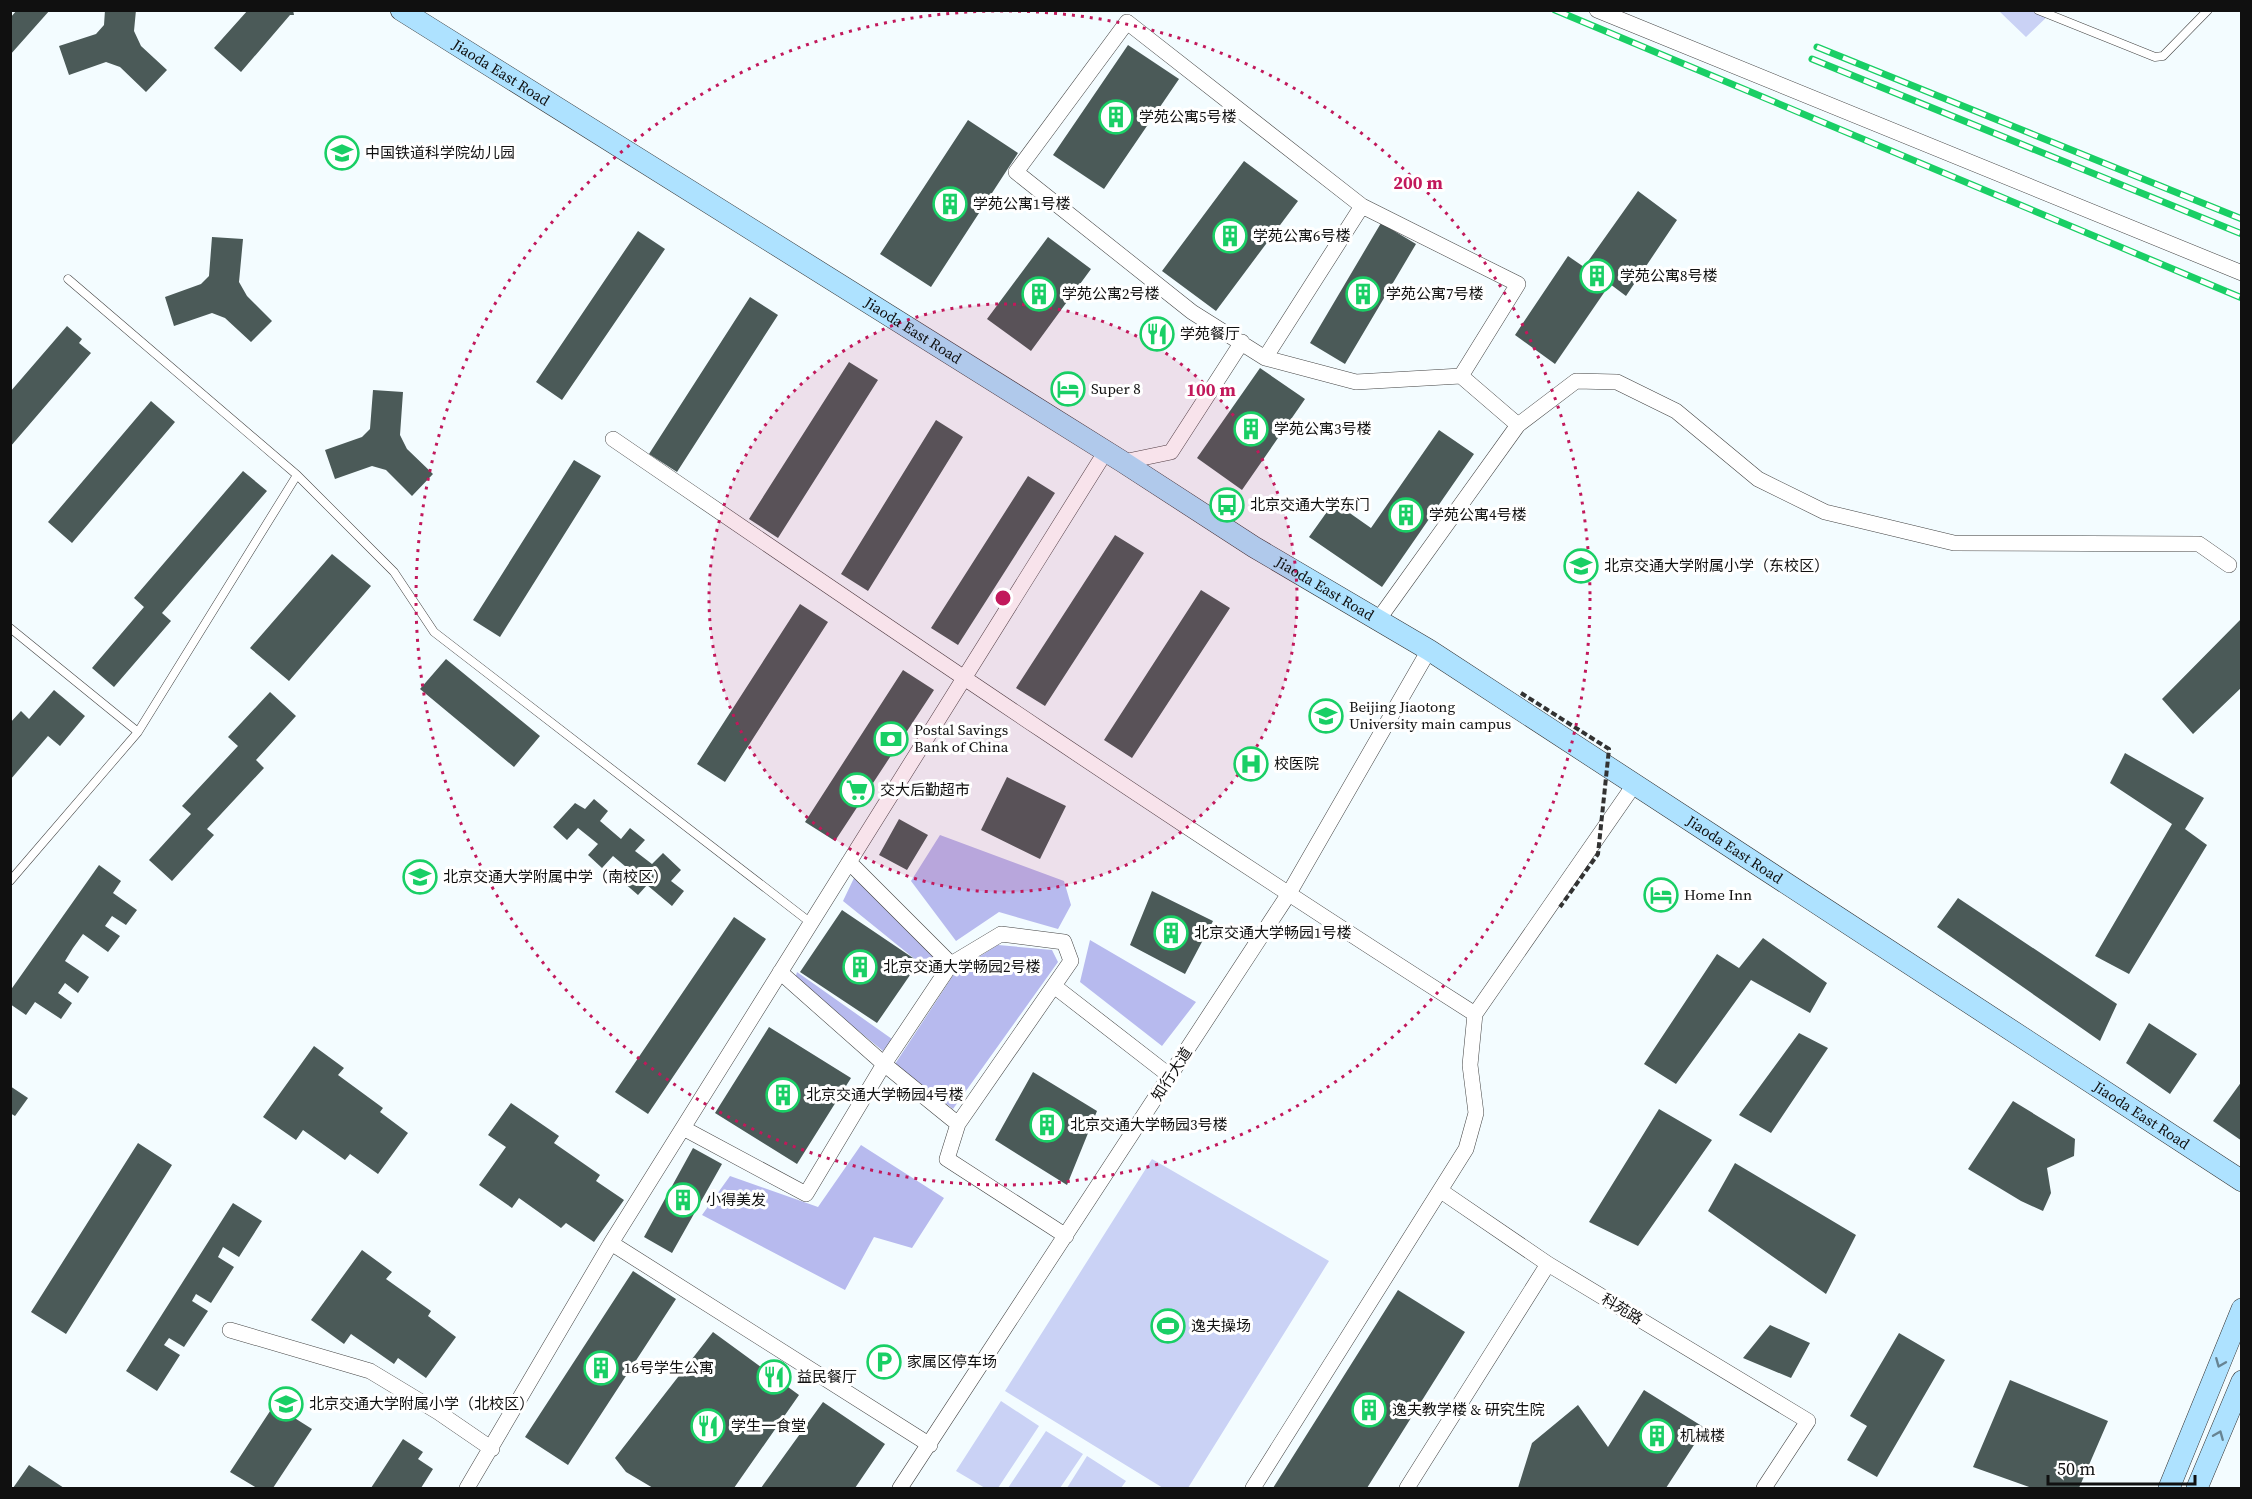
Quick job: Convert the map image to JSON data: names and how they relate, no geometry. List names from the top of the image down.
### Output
{
  "streets": {
    "street": ["Jiaoda East Road", "知行大道", "科苑路"]
  },
  "crossings": [
    ["Jiaoda East Road", "知行大道"]
  ],
  "places": {
    "building": [
      "学苑公寓5号楼",
      "学苑公寓1号楼",
      "学苑公寓6号楼",
      "学苑公寓8号楼",
      "学苑公寓2号楼",
      "学苑公寓7号楼",
      "学苑公寓3号楼",
      "学苑公寓4号楼",
      "北京交通大学畅园1号楼",
      "北京交通大学畅园2号楼",
      "北京交通大学畅园4号楼",
      "北京交通大学畅园3号楼",
      "小得美发",
      "16号学生公寓",
      "逸夫教学楼 & 研究生院",
      "机械楼"
    ],
    "school or university": [
      "中国铁道科学院幼儿园",
      "北京交通大学附属小学（东校区）",
      "Beijing Jiaotong University main campus",
      "北京交通大学附属中学（南校区）",
      "北京交通大学附属小学（北校区）"
    ],
    "restaurant": ["学苑餐厅", "益民餐厅", "学生一食堂"],
    "hotel": ["Super 8", "Home Inn"],
    "bus stop": ["北京交通大学东门"],
    "bank": ["Postal Savings Bank of China"],
    "hospital": ["校医院"],
    "supermarket": ["交大后勤超市"],
    "sports": ["逸夫操场"],
    "parking": ["家属区停车场"]
  },
  "scale_bar": "50 m",
  "rings": ["200 m", "100 m"]
}
